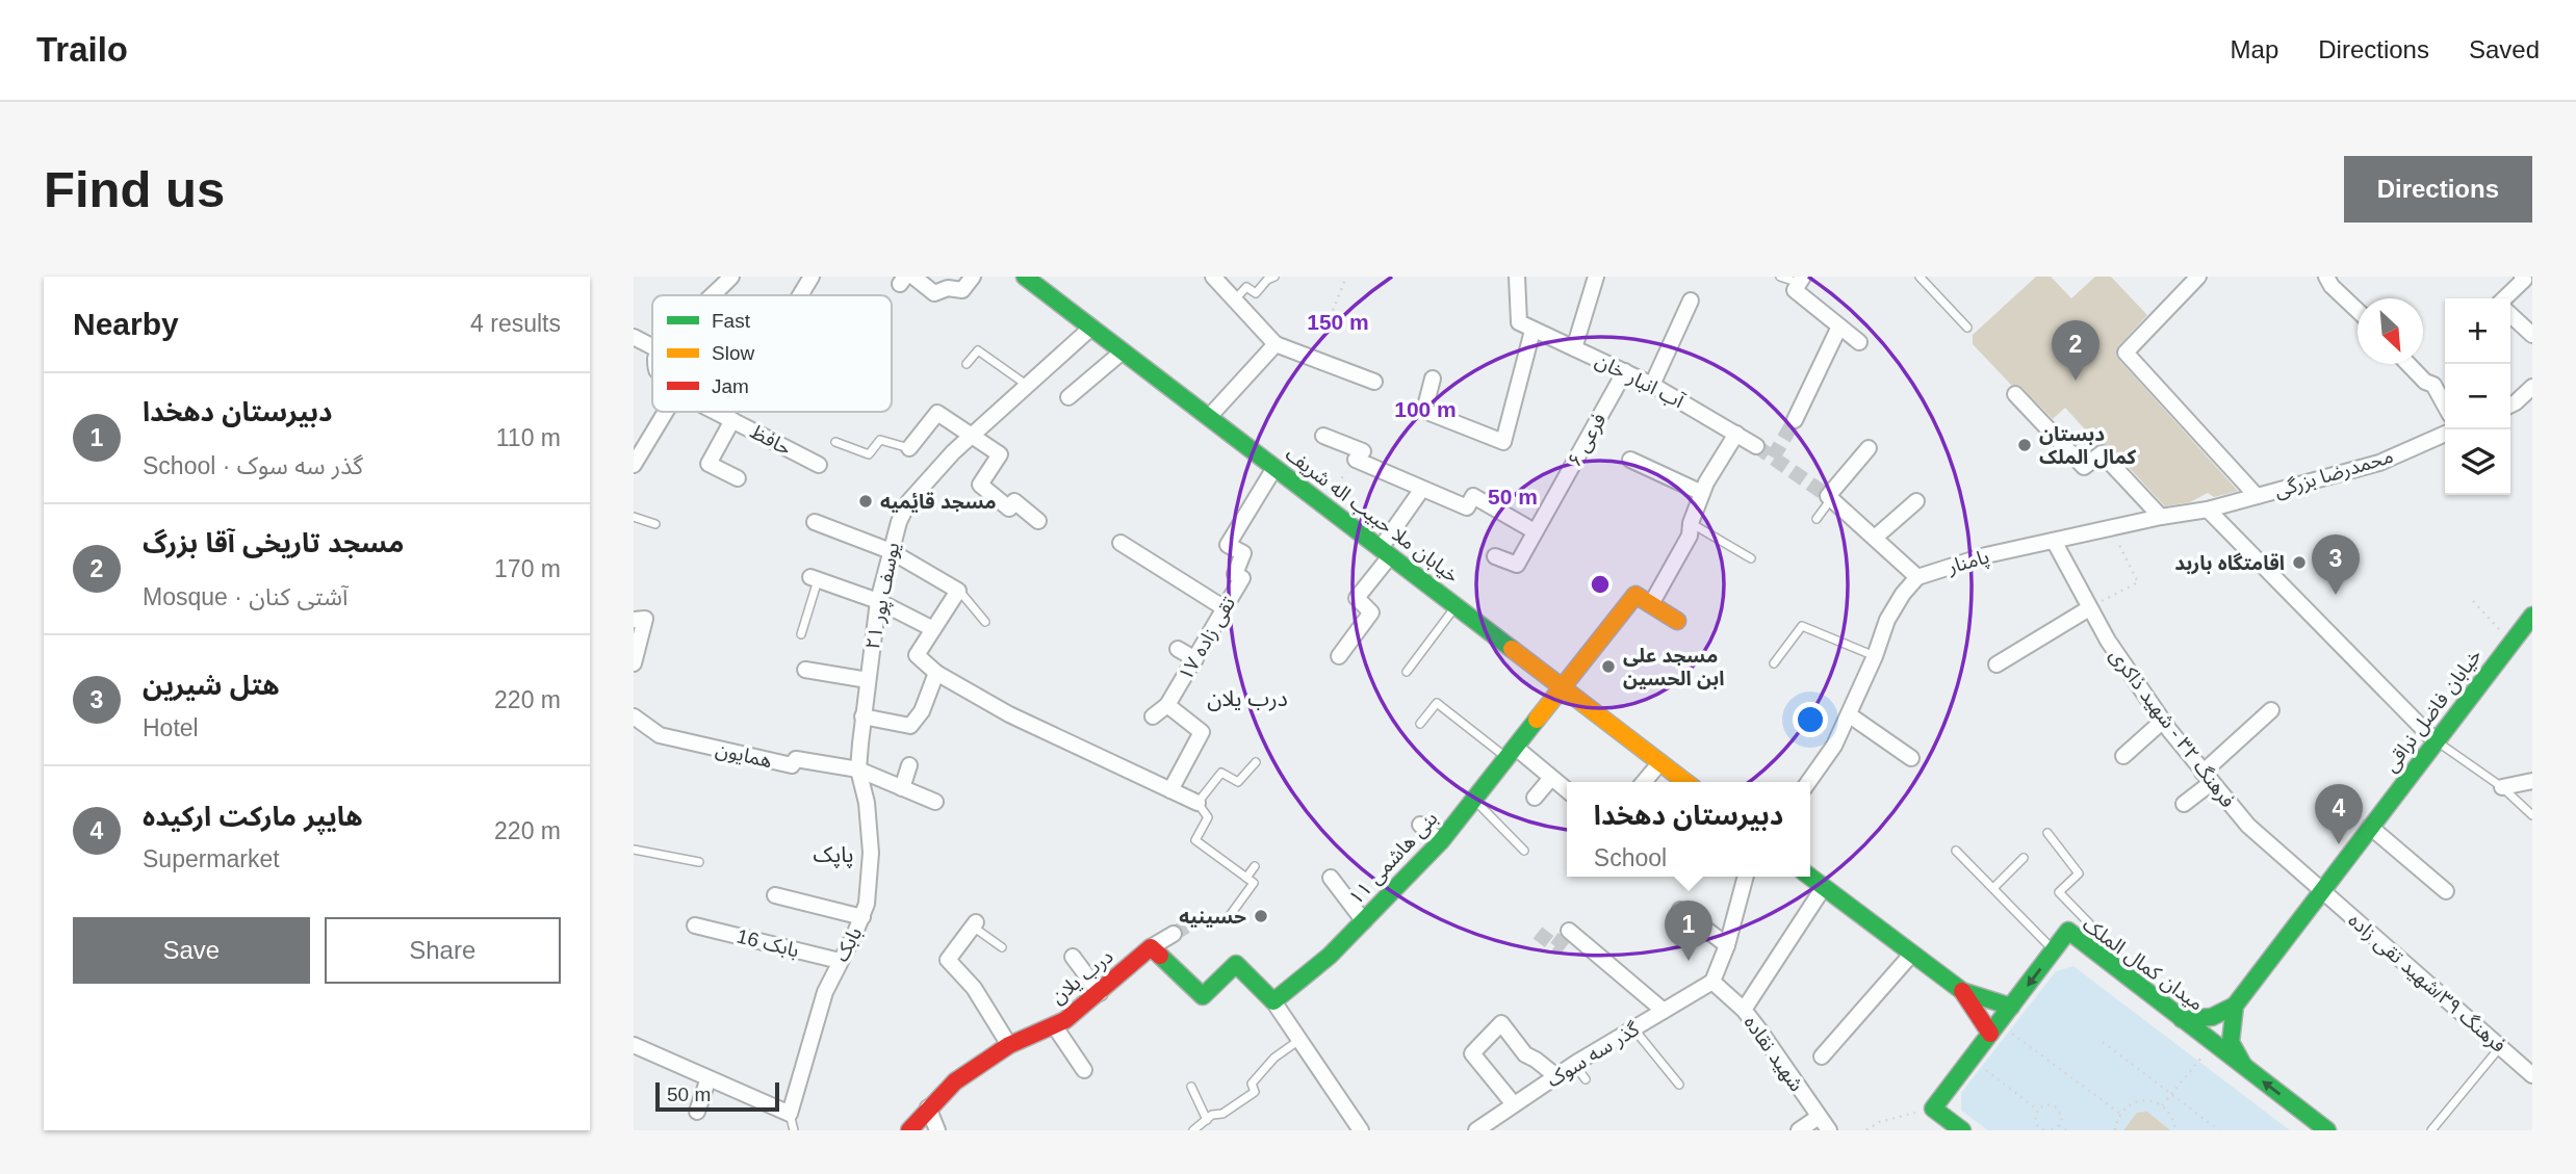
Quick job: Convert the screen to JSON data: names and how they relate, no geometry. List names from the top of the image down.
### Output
{
  "streets": {
    "main road": [
      "خیابان ملا حبیب اله شریف",
      "خیابان فاضل نراقی",
      "بنی هاشمی ۱۱",
      "میدان کمال الملک",
      "درب یلان"
    ],
    "street": [
      "آب انبار خان",
      "حافظ",
      "فرعی ۶",
      "محمدرضا بزرگی",
      "پامنار",
      "یوسف پور ۲۱",
      "تقی زاده ۱۷",
      "فرهنگ ۳۲ - شهید ذاکری",
      "همایون",
      "بابک 16",
      "بابک",
      "فرهنگ ۳۹/شهید تقی زاده",
      "شهید نقاده",
      "گذر سه سوک"
    ]
  },
  "crossings": [
    ["آب انبار خان", "فرعی ۶"],
    ["محمدرضا بزرگی", "پامنار"],
    ["خیابان ملا حبیب اله شریف", "یوسف پور ۲۱"],
    ["خیابان ملا حبیب اله شریف", "تقی زاده ۱۷"],
    ["خیابان ملا حبیب اله شریف", "بنی هاشمی ۱۱"],
    ["پامنار", "فرهنگ ۳۲ - شهید ذاکری"],
    ["یوسف پور ۲۱", "همایون"],
    ["یوسف پور ۲۱", "بابک"],
    ["خیابان فاضل نراقی", "فرهنگ ۳۲ - شهید ذاکری"],
    ["خیابان فاضل نراقی", "فرهنگ ۳۹/شهید تقی زاده"],
    ["فرهنگ ۳۲ - شهید ذاکری", "فرهنگ ۳۹/شهید تقی زاده"],
    ["همایون", "بابک"],
    ["بابک 16", "بابک"],
    ["شهید نقاده", "گذر سه سوک"]
  ],
  "districts": ["درب یلان", "پاپک"],
  "places": [
    "دبستان کمال الملک",
    "مسجد قایٔمیه",
    "اقامتگاه باربد",
    "مسجد علی ابن الحسین",
    "حسینیه"
  ],
  "legend": ["Fast", "Slow", "Jam"],
  "scale_bar": "50 m",
  "north": "bottom right",
  "page": {
    "header": "Trailo",
    "nav": ["Map", "Directions", "Saved"],
    "buttons": [
      "Directions",
      ["Save", "Share"]
    ],
    "title": "Find us",
    "heading": ["Nearby", "4 results"],
    "map_buttons": ["+", "−"],
    "pins": [
      "2",
      "3",
      "4",
      "1"
    ],
    "list": [
      {
        "mark": "1",
        "name": "دبیرستان دهخدا",
        "note": "School · گذر سه سوک",
        "value": "110 m"
      },
      {
        "mark": "2",
        "name": "مسجد تاریخی آقا بزرگ",
        "note": "Mosque · آشتی کنان",
        "value": "170 m"
      },
      {
        "mark": "3",
        "name": "هتل شیرین",
        "note": "Hotel",
        "value": "220 m"
      },
      {
        "mark": "4",
        "name": "هایپر مارکت ارکیده",
        "note": "Supermarket",
        "value": "220 m"
      }
    ],
    "popup": ["دبیرستان دهخدا", "School"],
    "scale": "50 m"
  },
  "rings": ["150 m", "100 m", "50 m"]
}
